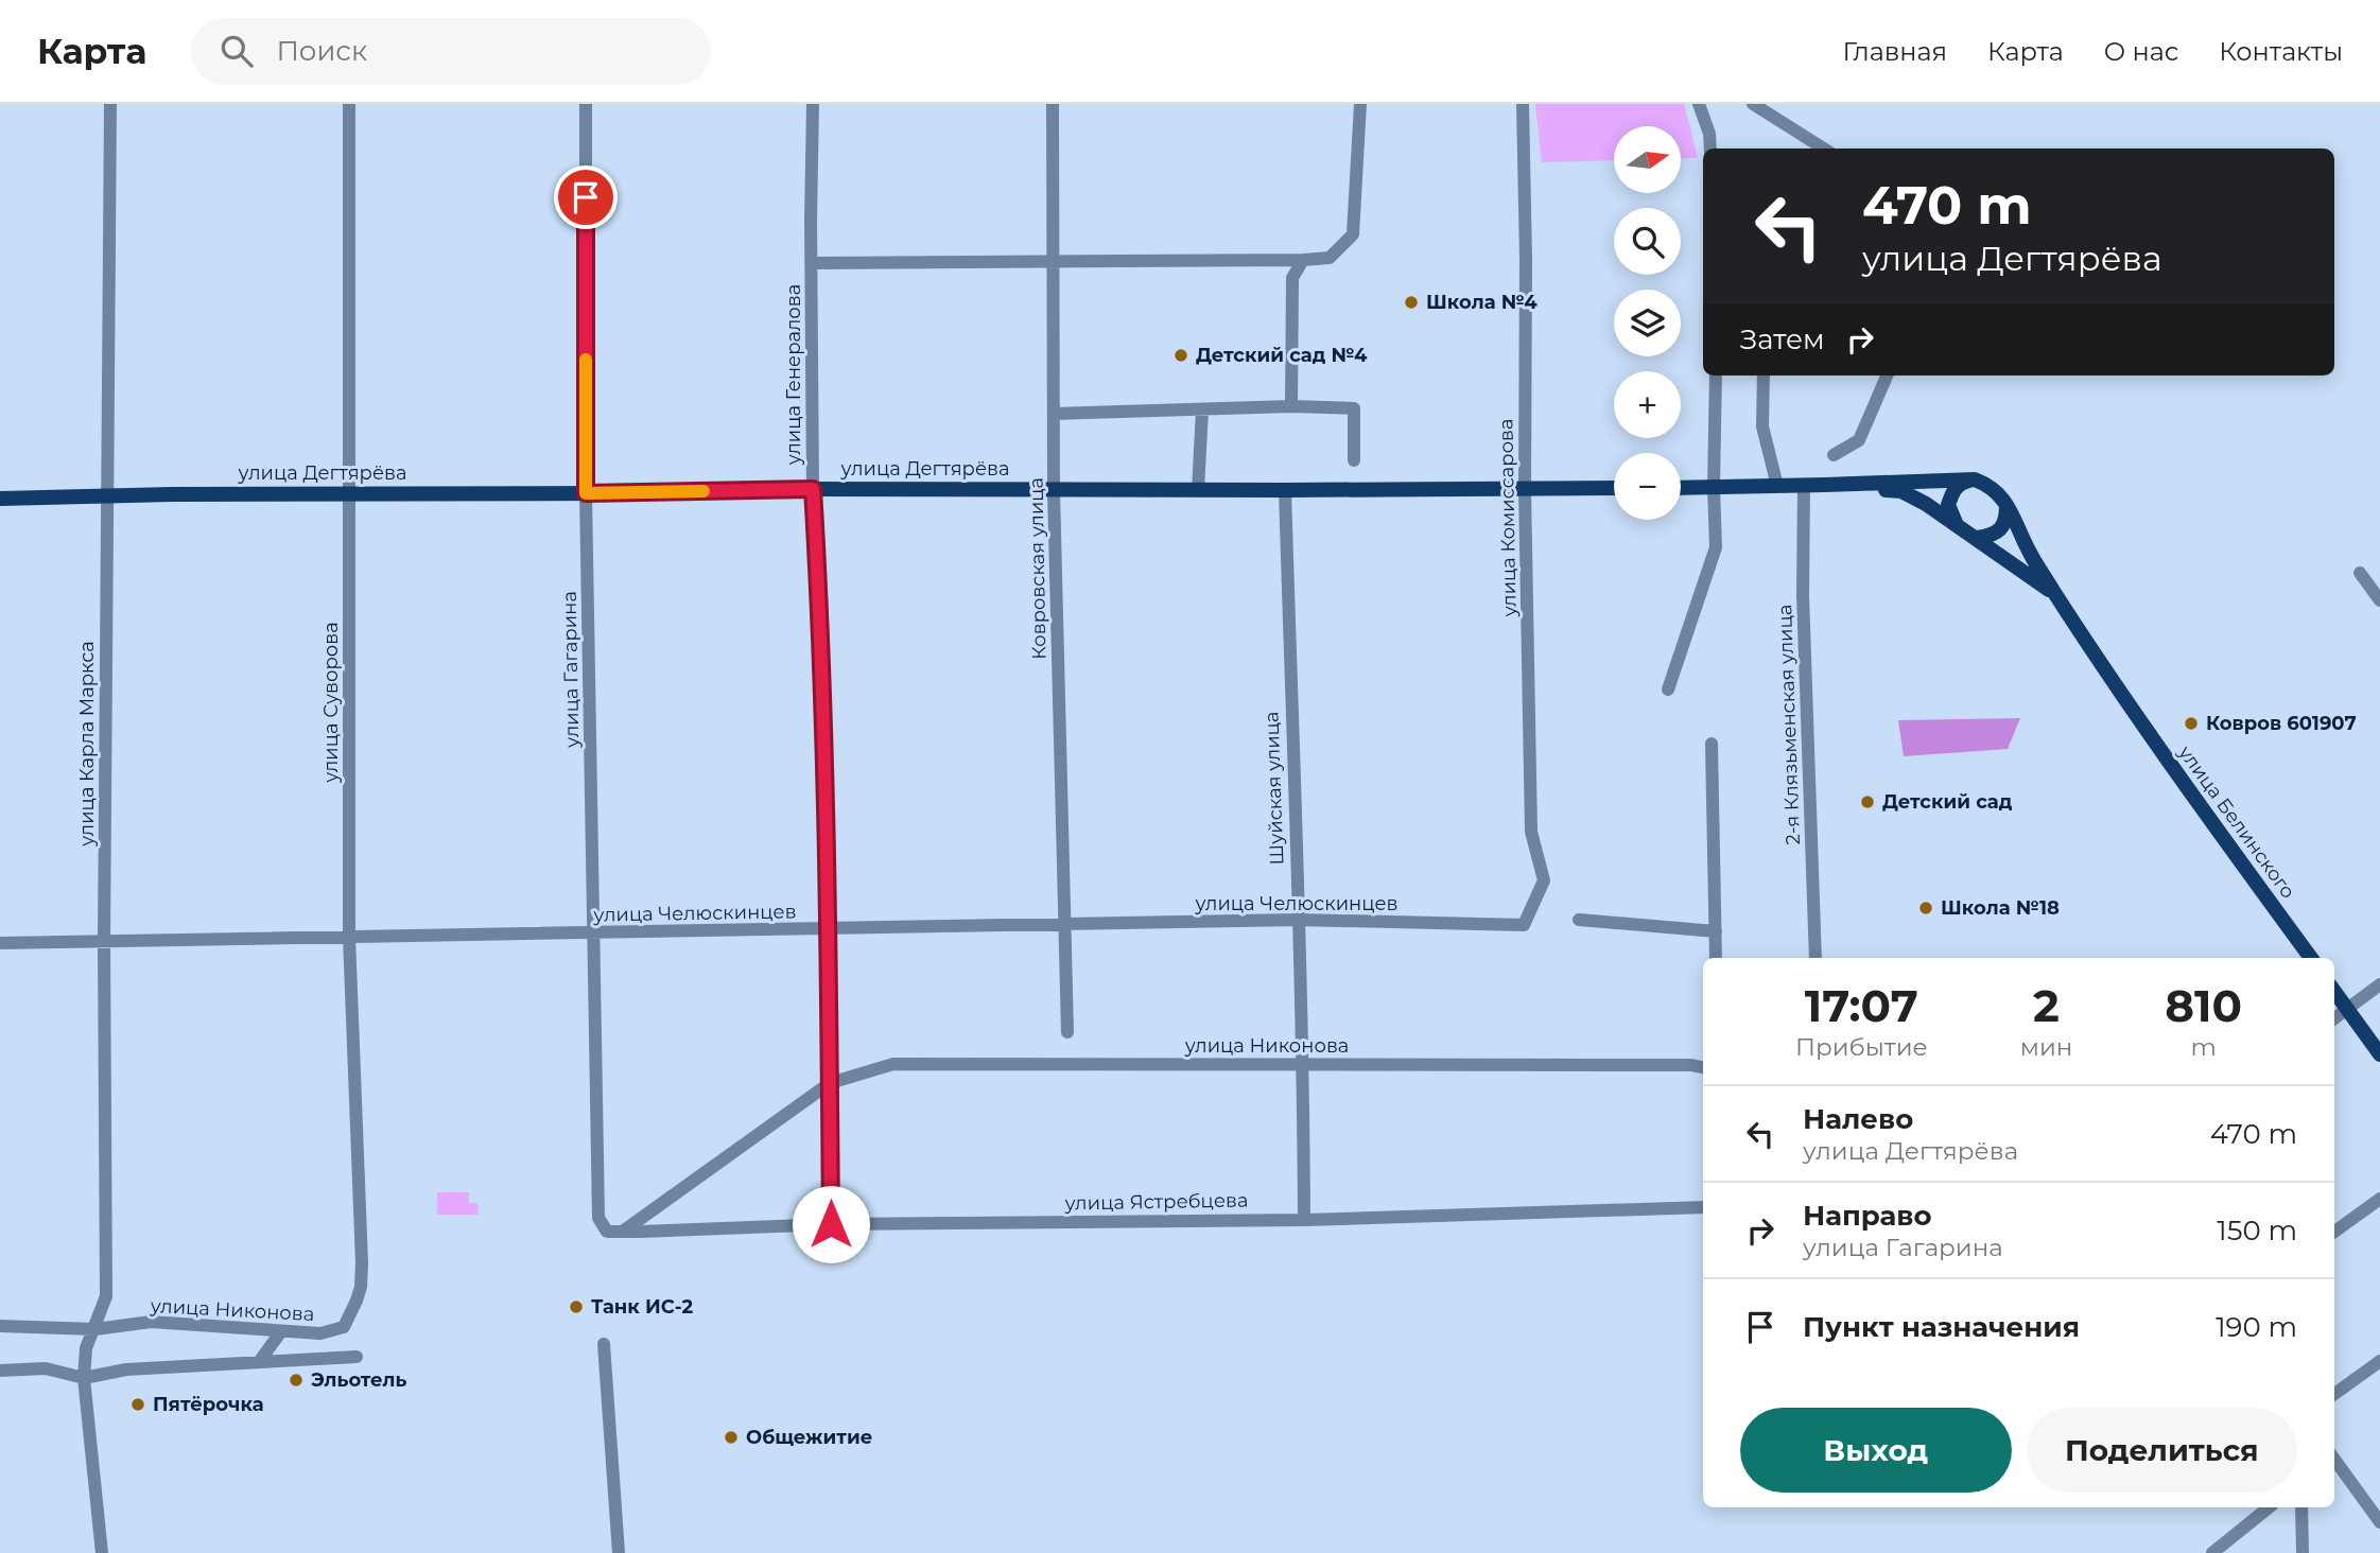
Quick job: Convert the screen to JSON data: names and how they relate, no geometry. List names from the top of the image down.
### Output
{
  "streets": {
    "main road": ["улица Дегтярёва", "улица Белинского"],
    "street": [
      "улица Генералова",
      "улица Комиссарова",
      "Ковровская улица",
      "улица Гагарина",
      "улица Суворова",
      "2-я Клязьменская улица",
      "улица Карла Маркса",
      "Шуйская улица",
      "улица Челюскинцев",
      "улица Никонова",
      "улица Ястребцева"
    ]
  },
  "crossings": [
    ["улица Генералова", "улица Дегтярёва"],
    ["улица Генералова", "улица Челюскинцев"],
    ["улица Генералова", "улица Никонова"],
    ["улица Генералова", "улица Ястребцева"],
    ["улица Дегтярёва", "улица Комиссарова"],
    ["улица Дегтярёва", "Ковровская улица"],
    ["улица Дегтярёва", "улица Гагарина"],
    ["улица Дегтярёва", "улица Суворова"],
    ["улица Дегтярёва", "улица Карла Маркса"],
    ["улица Дегтярёва", "Шуйская улица"],
    ["улица Комиссарова", "улица Челюскинцев"],
    ["Ковровская улица", "улица Челюскинцев"],
    ["улица Гагарина", "улица Челюскинцев"],
    ["улица Гагарина", "улица Ястребцева"],
    ["улица Суворова", "улица Челюскинцев"],
    ["улица Суворова", "улица Никонова"],
    ["улица Карла Маркса", "улица Челюскинцев"],
    ["улица Карла Маркса", "улица Никонова"],
    ["Шуйская улица", "улица Челюскинцев"],
    ["Шуйская улица", "улица Никонова"],
    ["Шуйская улица", "улица Ястребцева"],
    ["улица Никонова", "улица Ястребцева"]
  ],
  "places": [
    "Школа №4",
    "Детский сад №4",
    "Ковров 601907",
    "Детский сад",
    "Школа №18",
    "Танк ИС-2",
    "Эльотель",
    "Пятёрочка",
    "Общежитие"
  ],
  "north": "right",
  "page": {
    "header": "Карта",
    "search": "Поиск",
    "nav": [
      "Главная",
      "Карта",
      "О нас",
      "Контакты"
    ],
    "map_buttons": ["+", "−"],
    "turn": ["470 m", "улица Дегтярёва"],
    "then": "Затем",
    "eta": [
      "17:07",
      "Прибытие",
      "2",
      "мин",
      "810",
      "m"
    ],
    "list": [
      {
        "name": "Налево",
        "note": "улица Дегтярёва",
        "value": "470 m"
      },
      {
        "name": "Направо",
        "note": "улица Гагарина",
        "value": "150 m"
      },
      {
        "name": "Пункт назначения",
        "value": "190 m"
      }
    ],
    "buttons": ["Выход", "Поделиться"]
  }
}
